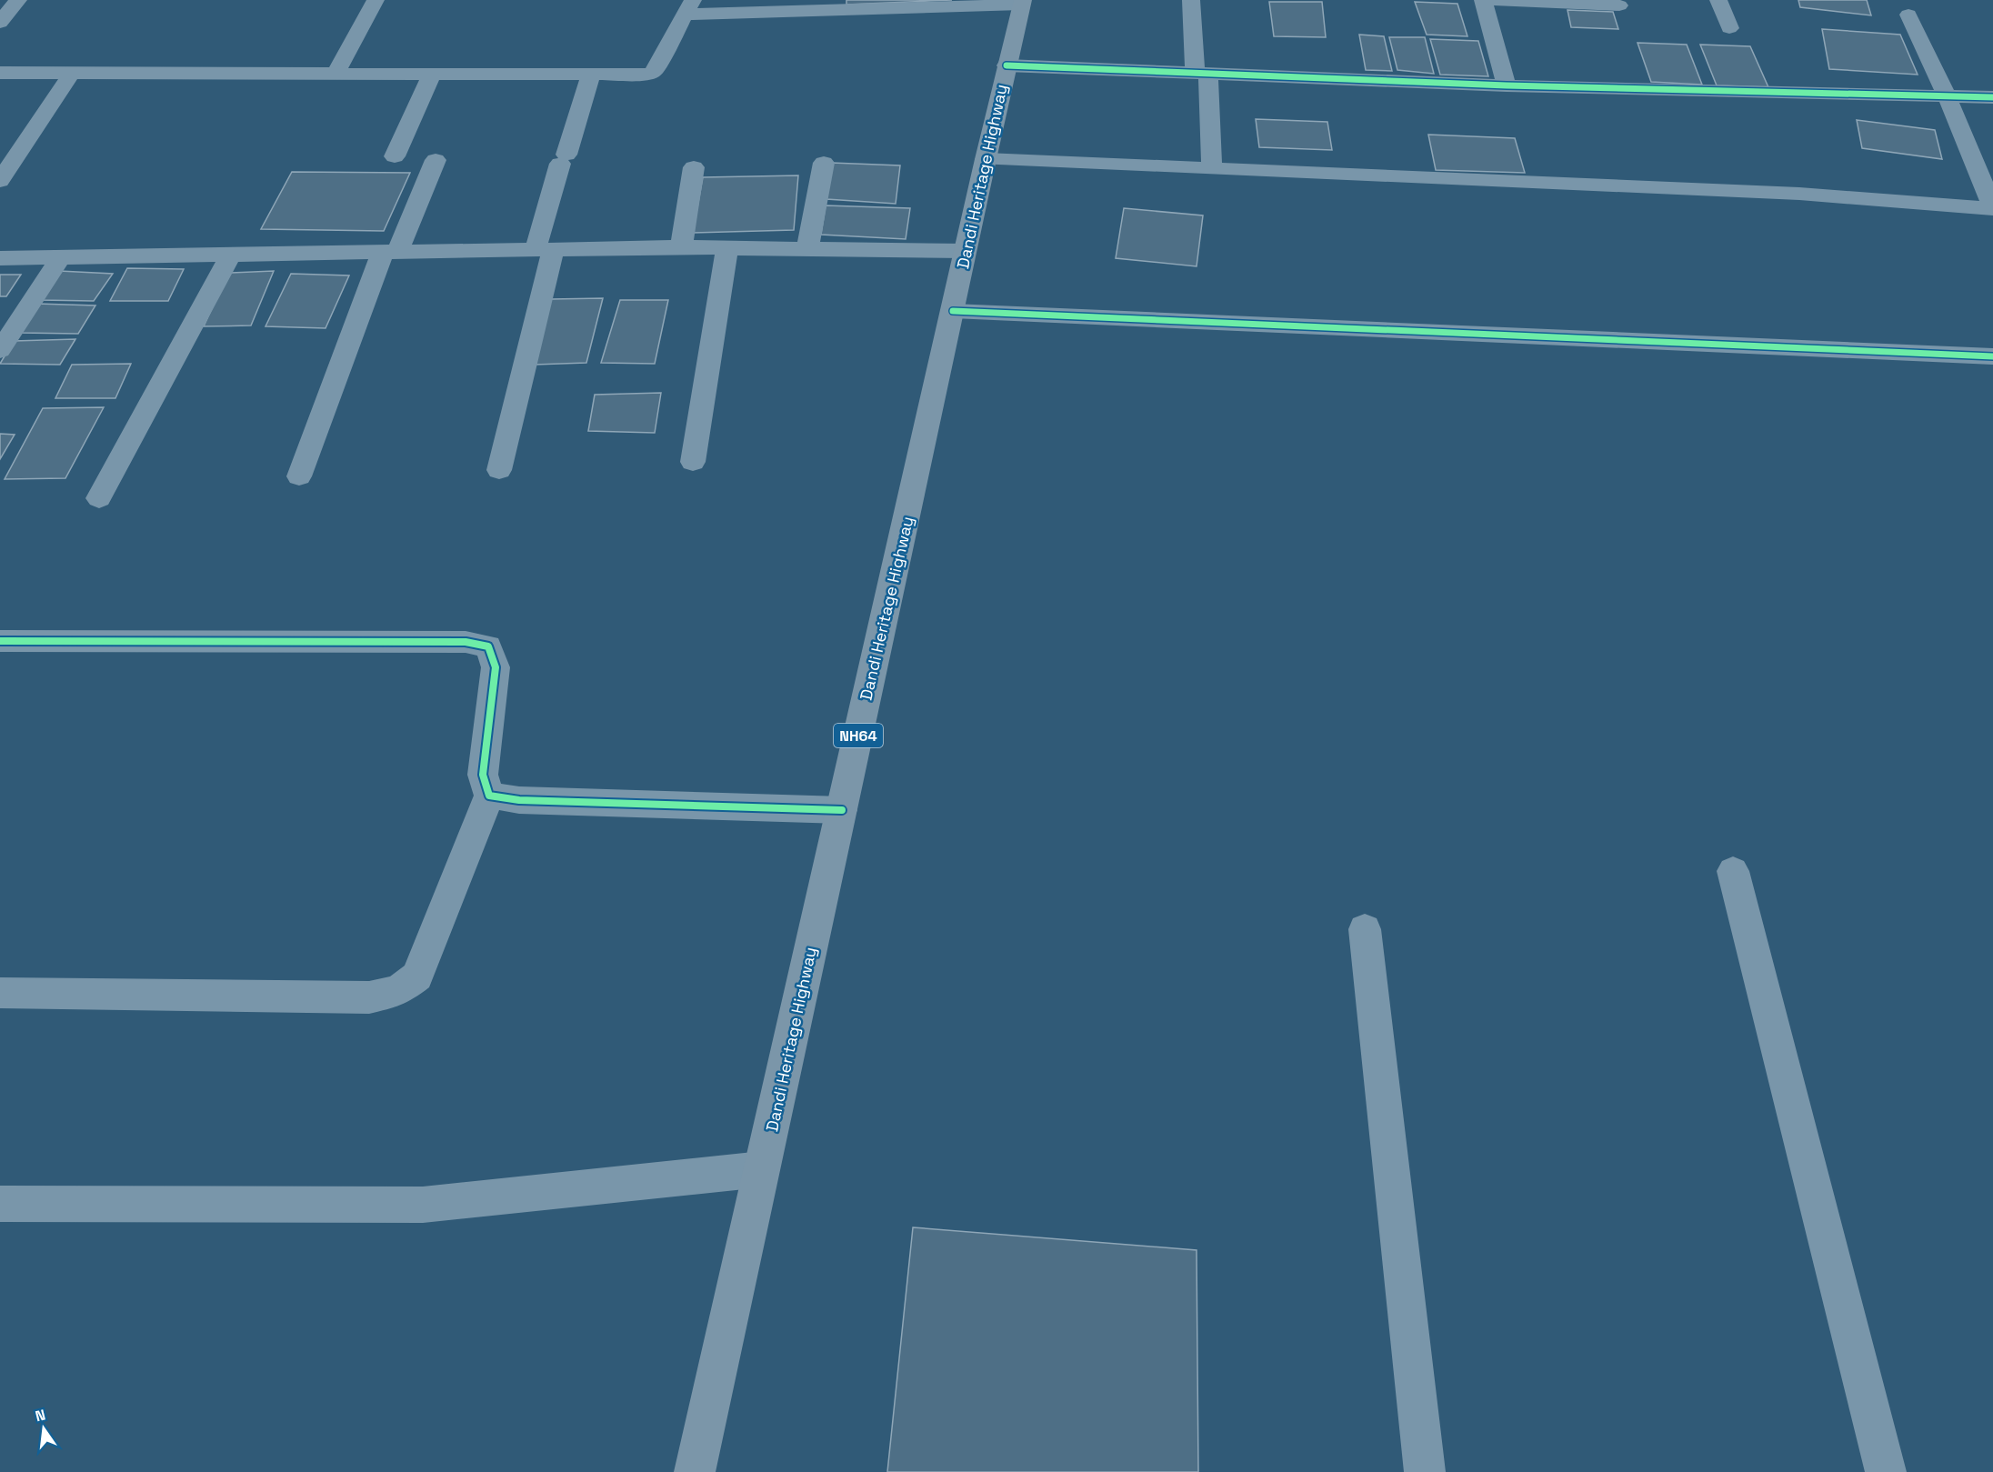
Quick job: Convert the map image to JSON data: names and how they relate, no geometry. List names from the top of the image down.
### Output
{
  "streets": {
    "highway": ["Dandi Heritage Highway", "NH64"]
  },
  "north": "top"
}
